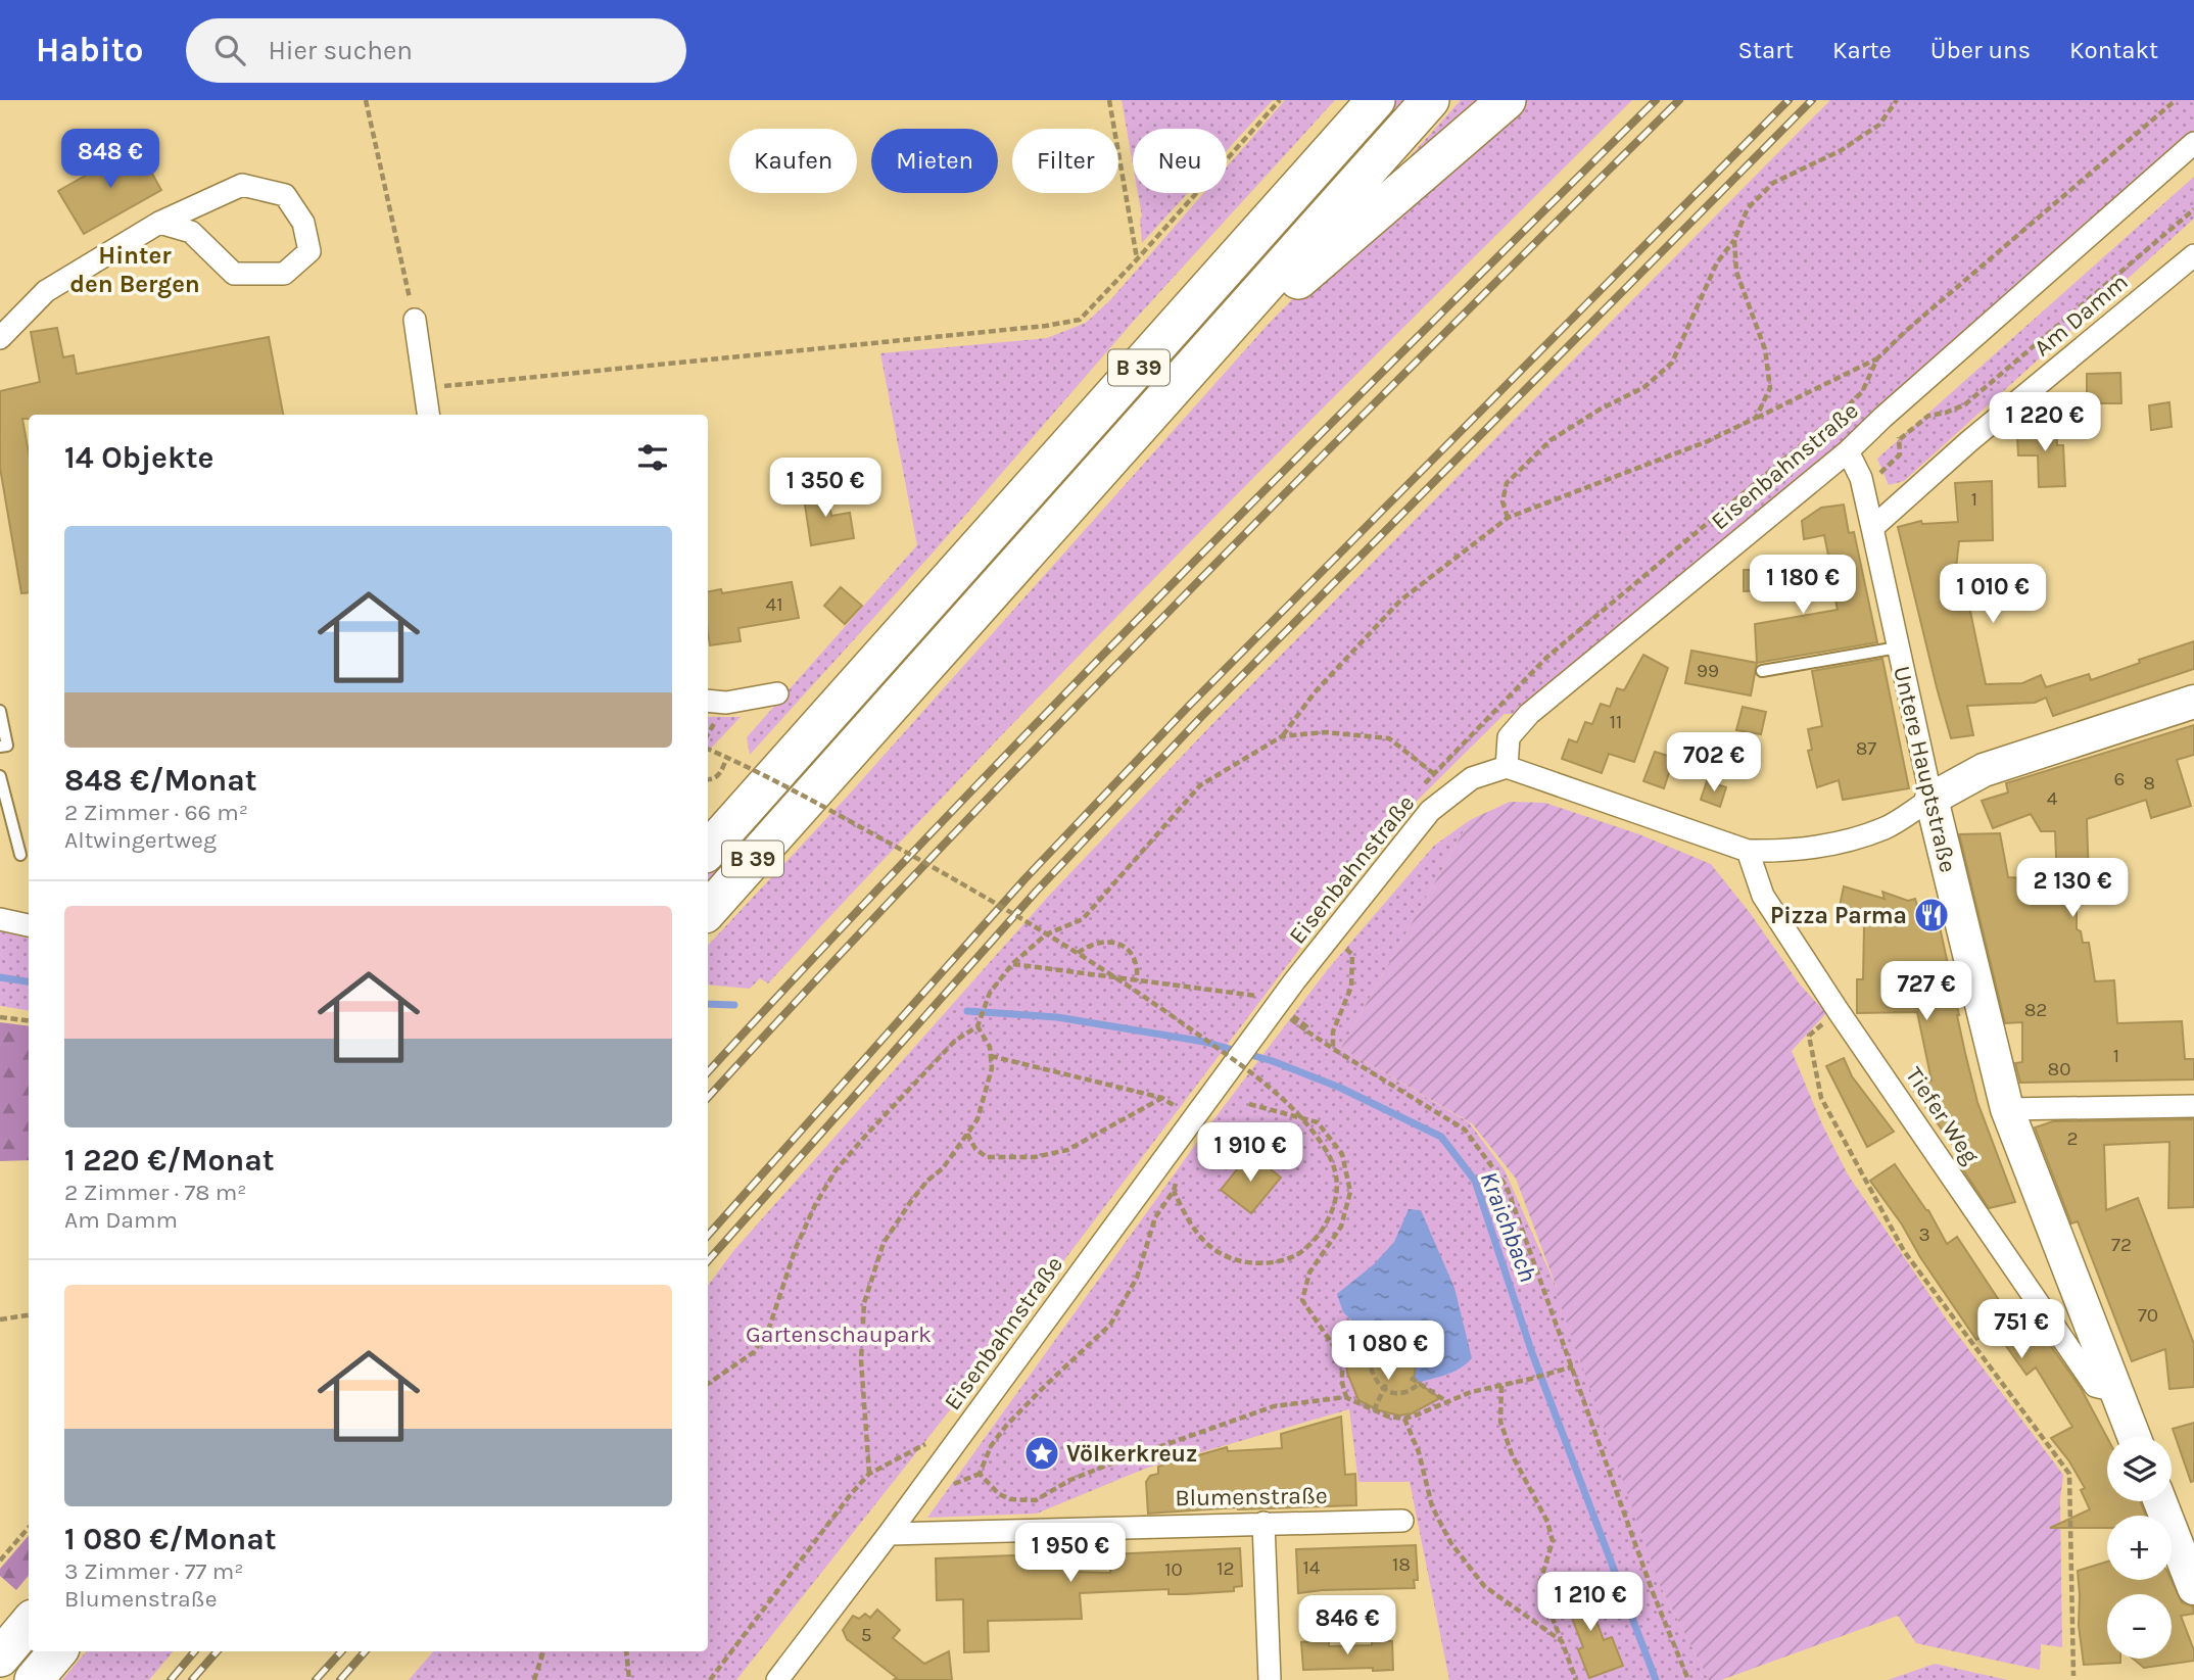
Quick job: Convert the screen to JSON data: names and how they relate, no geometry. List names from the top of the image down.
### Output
{
  "streets": {
    "highway": ["B 39"],
    "main road": ["Untere Hauptstraße"],
    "street": [
      "Am Damm",
      "Eisenbahnstraße",
      "Tiefer Weg",
      "Blumenstraße"
    ]
  },
  "crossings": [
    ["Am Damm", "Untere Hauptstraße"],
    ["Eisenbahnstraße", "Untere Hauptstraße"],
    ["Eisenbahnstraße", "Blumenstraße"],
    ["Untere Hauptstraße", "Tiefer Weg"]
  ],
  "districts": ["Hinter den Bergen"],
  "water": ["Kraichbach"],
  "parks": ["Gartenschaupark"],
  "places": {
    "restaurant": ["Pizza Parma"],
    "place": ["Völkerkreuz"]
  },
  "house_numbers": [
    "1",
    "41",
    "99",
    "11",
    "87",
    "6",
    "8",
    "4",
    "82",
    "1",
    "80",
    "2",
    "3",
    "72",
    "70",
    "18",
    "14",
    "12",
    "10",
    "5"
  ],
  "page": {
    "header": "Habito",
    "search": "Hier suchen",
    "nav": [
      "Start",
      "Karte",
      "Über uns",
      "Kontakt"
    ],
    "price": [
      "848 €",
      "1 220 €",
      "1 350 €",
      "1 180 €",
      "1 010 €",
      "702 €",
      "2 130 €",
      "727 €",
      "1 910 €",
      "751 €",
      "1 080 €",
      "1 950 €",
      "1 210 €",
      "846 €"
    ],
    "chip": [
      "Kaufen",
      "Mieten",
      "Filter",
      "Neu"
    ],
    "heading": "14 Objekte",
    "list": [
      {
        "name": "848 €/Monat",
        "note": "2 Zimmer · 66 m² · Altwingertweg"
      },
      {
        "name": "1 220 €/Monat",
        "note": "2 Zimmer · 78 m² · Am Damm"
      },
      {
        "name": "1 080 €/Monat",
        "note": "3 Zimmer · 77 m² · Blumenstraße"
      }
    ],
    "map_buttons": ["+", "−"]
  }
}
